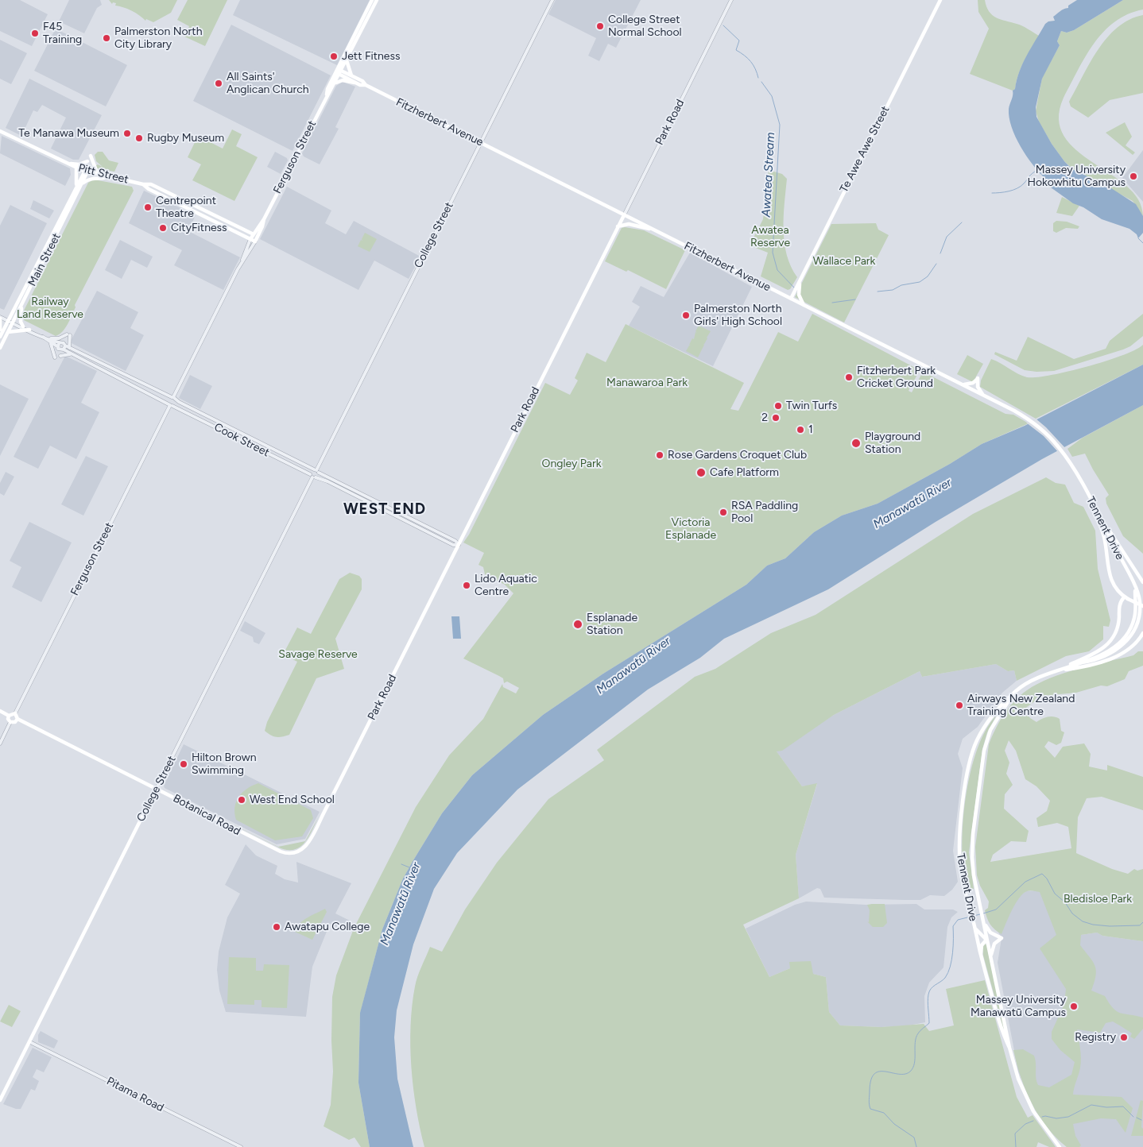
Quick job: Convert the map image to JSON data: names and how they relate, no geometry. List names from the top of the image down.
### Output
{
  "streets": {
    "main road": [
      "Fitzherbert Avenue",
      "Park Road",
      "Te Awe Awe Street",
      "Ferguson Street",
      "Pitt Street",
      "College Street",
      "Main Street",
      "Tennent Drive",
      "Botanical Road"
    ],
    "street": ["Cook Street", "Pitama Road"]
  },
  "crossings": [
    ["Fitzherbert Avenue", "Park Road"],
    ["Fitzherbert Avenue", "Te Awe Awe Street"],
    ["Fitzherbert Avenue", "Ferguson Street"],
    ["Fitzherbert Avenue", "College Street"],
    ["Fitzherbert Avenue", "Tennent Drive"],
    ["Park Road", "Cook Street"],
    ["Park Road", "Botanical Road"],
    ["Ferguson Street", "Pitt Street"],
    ["Ferguson Street", "Cook Street"],
    ["Ferguson Street", "Botanical Road"],
    ["Pitt Street", "Main Street"],
    ["College Street", "Cook Street"],
    ["College Street", "Botanical Road"],
    ["College Street", "Pitama Road"],
    ["Main Street", "Cook Street"]
  ],
  "districts": ["WEST END"],
  "water": ["Awatea Stream", "Manawatū River"],
  "parks": [
    "Awatea Reserve",
    "Wallace Park",
    "Railway Land Reserve",
    "Manawaroa Park",
    "Ongley Park",
    "Victoria Esplanade",
    "Savage Reserve",
    "Bledisloe Park"
  ],
  "places": [
    "College Street Normal School",
    "F45 Training",
    "Palmerston North City Library",
    "Jett Fitness",
    "All Saints' Anglican Church",
    "Te Manawa Museum",
    "Rugby Museum",
    "Massey University Hokowhitu Campus",
    "Centrepoint Theatre",
    "CityFitness",
    "Palmerston North Girls' High School",
    "Fitzherbert Park Cricket Ground",
    "Twin Turfs",
    "2",
    "1",
    "Playground Station",
    "Rose Gardens Croquet Club",
    "Cafe Platform",
    "RSA Paddling Pool",
    "Lido Aquatic Centre",
    "Esplanade Station",
    "Airways New Zealand Training Centre",
    "Hilton Brown Swimming",
    "West End School",
    "Awatapu College",
    "Massey University Manawatū Campus",
    "Registry"
  ]
}
